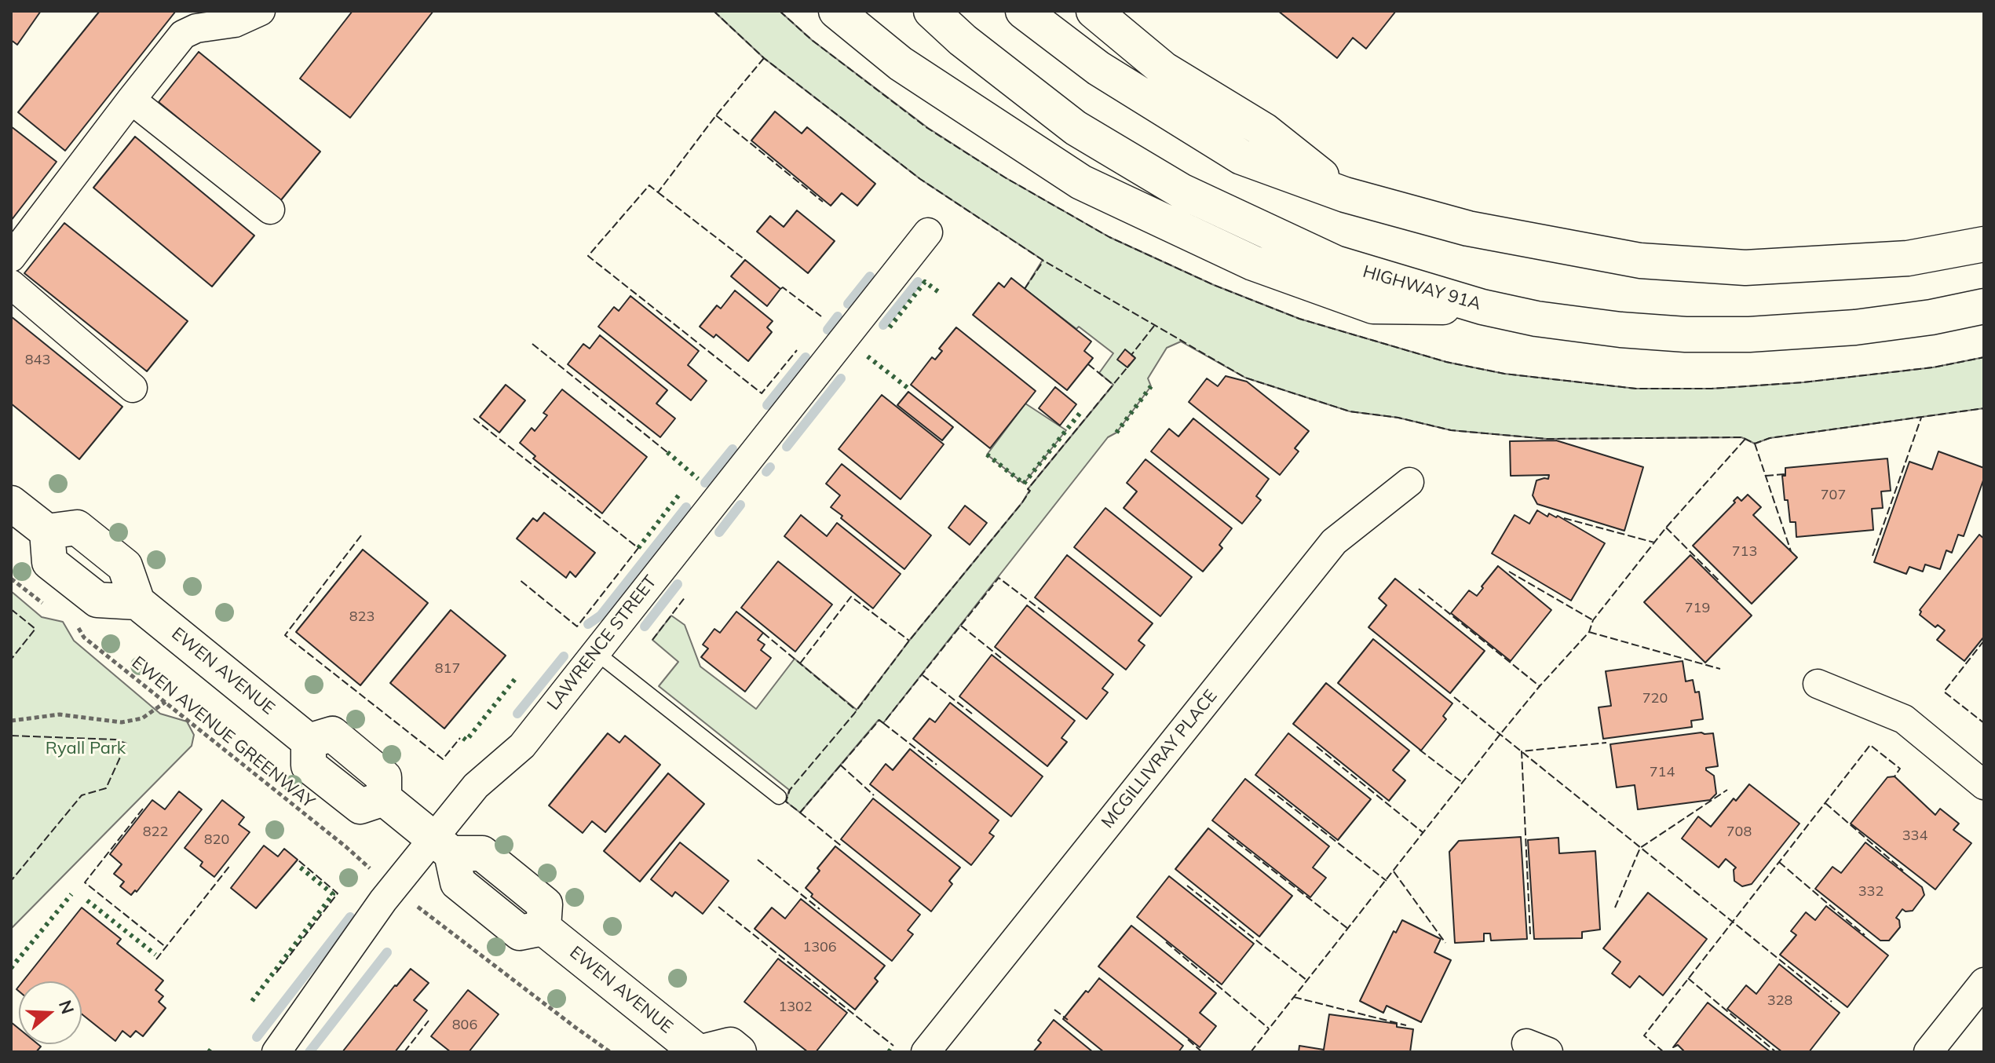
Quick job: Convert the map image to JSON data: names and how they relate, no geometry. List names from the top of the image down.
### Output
{
  "streets": {
    "main road": ["HIGHWAY 91A", "EWEN AVENUE"],
    "street": ["LAWRENCE STREET", "MCGILLIVRAY PLACE"],
    "path": ["EWEN AVENUE GREENWAY"]
  },
  "crossings": [
    ["LAWRENCE STREET", "EWEN AVENUE"]
  ],
  "parks": ["Ryall Park"],
  "house_numbers": [
    "843",
    "707",
    "713",
    "719",
    "823",
    "817",
    "720",
    "714",
    "822",
    "708",
    "334",
    "820",
    "332",
    "1306",
    "328",
    "1302",
    "806"
  ],
  "north": "right"
}
